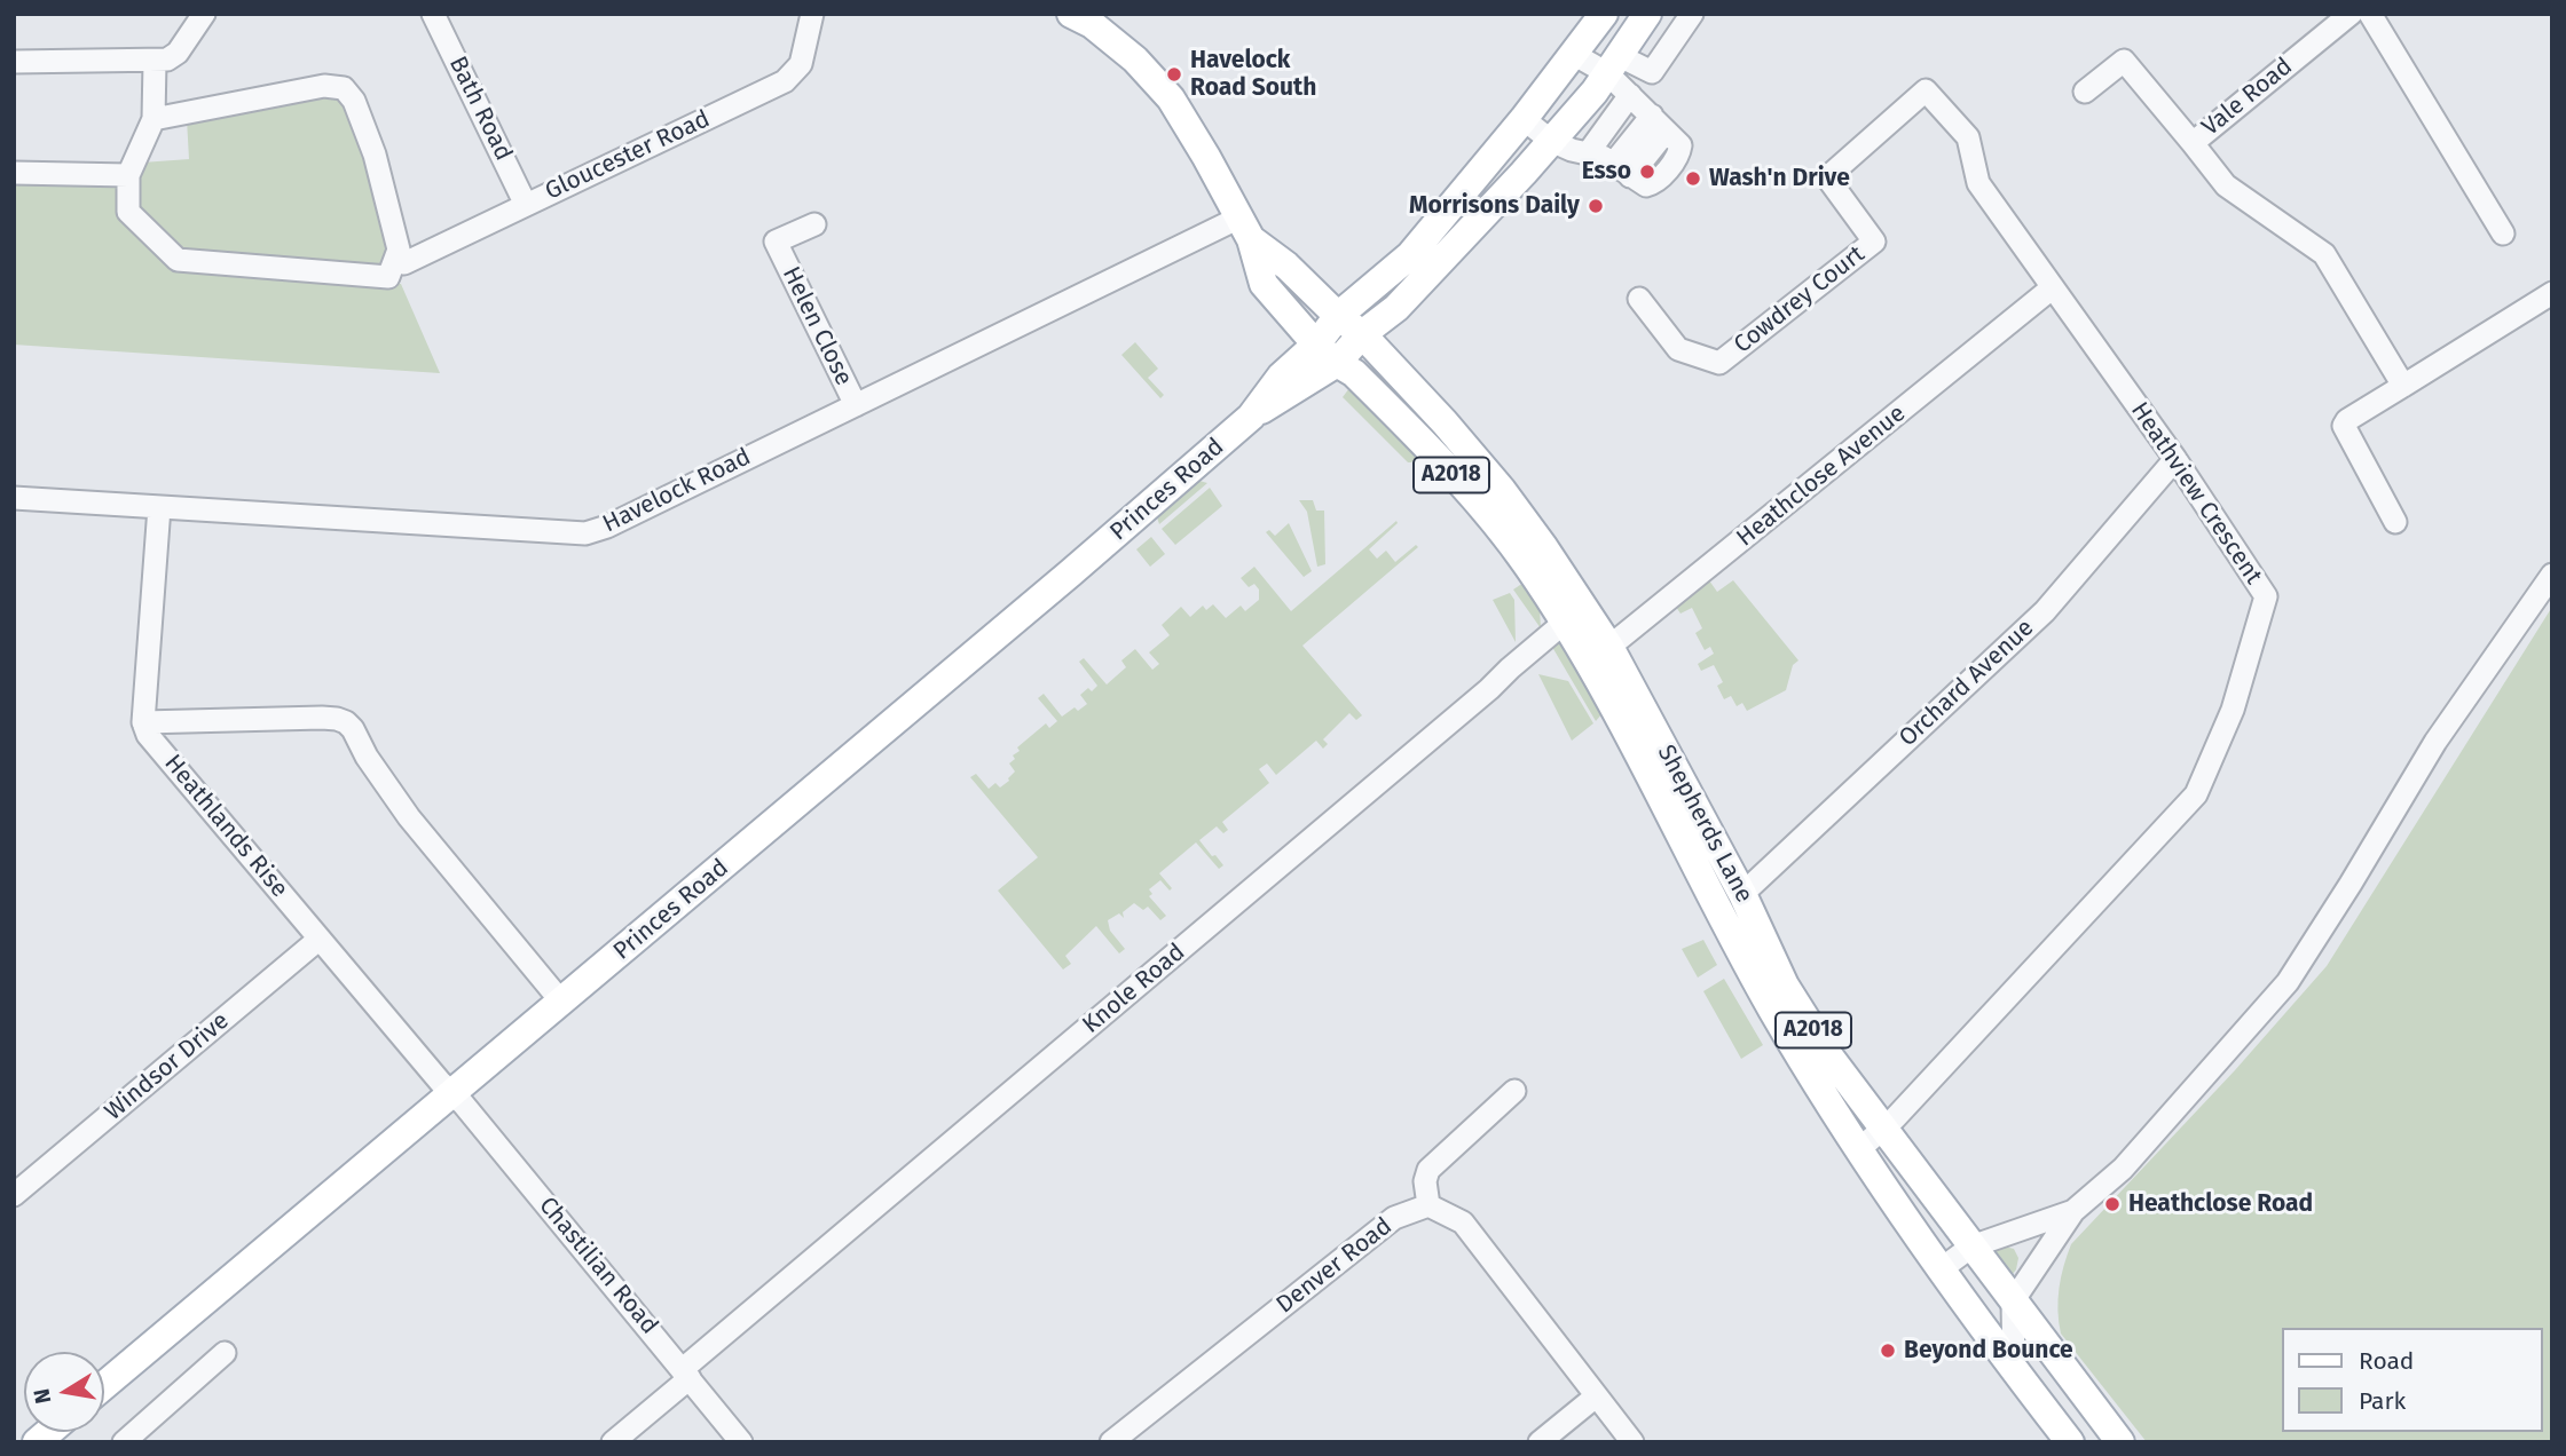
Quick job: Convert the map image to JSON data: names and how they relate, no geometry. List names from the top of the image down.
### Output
{
  "streets": {
    "main road": ["A2018", "Princes Road", "Shepherds Lane"],
    "street": [
      "Vale Road",
      "Bath Road",
      "Gloucester Road",
      "Cowdrey Court",
      "Helen Close",
      "Heathclose Avenue",
      "Havelock Road",
      "Heathview Crescent",
      "Orchard Avenue",
      "Heathlands Rise",
      "Knole Road",
      "Windsor Drive",
      "Chastilian Road",
      "Denver Road"
    ]
  },
  "crossings": [
    ["Bath Road", "Gloucester Road"],
    ["Cowdrey Court", "Heathview Crescent"],
    ["Helen Close", "Havelock Road"],
    ["Heathclose Avenue", "Heathview Crescent"],
    ["Heathclose Avenue", "Shepherds Lane"],
    ["Princes Road", "Shepherds Lane"],
    ["Princes Road", "Heathlands Rise"],
    ["Princes Road", "Chastilian Road"],
    ["Havelock Road", "Shepherds Lane"],
    ["Heathview Crescent", "Orchard Avenue"],
    ["Heathview Crescent", "Shepherds Lane"],
    ["Orchard Avenue", "Shepherds Lane"],
    ["Shepherds Lane", "Knole Road"],
    ["Heathlands Rise", "Windsor Drive"],
    ["Heathlands Rise", "Chastilian Road"],
    ["Knole Road", "Chastilian Road"]
  ],
  "places": [
    "Havelock Road South",
    "Esso",
    "Wash'n Drive",
    "Morrisons Daily",
    "Heathclose Road",
    "Beyond Bounce"
  ],
  "legend": ["Road", "Park"],
  "north": "left"
}
